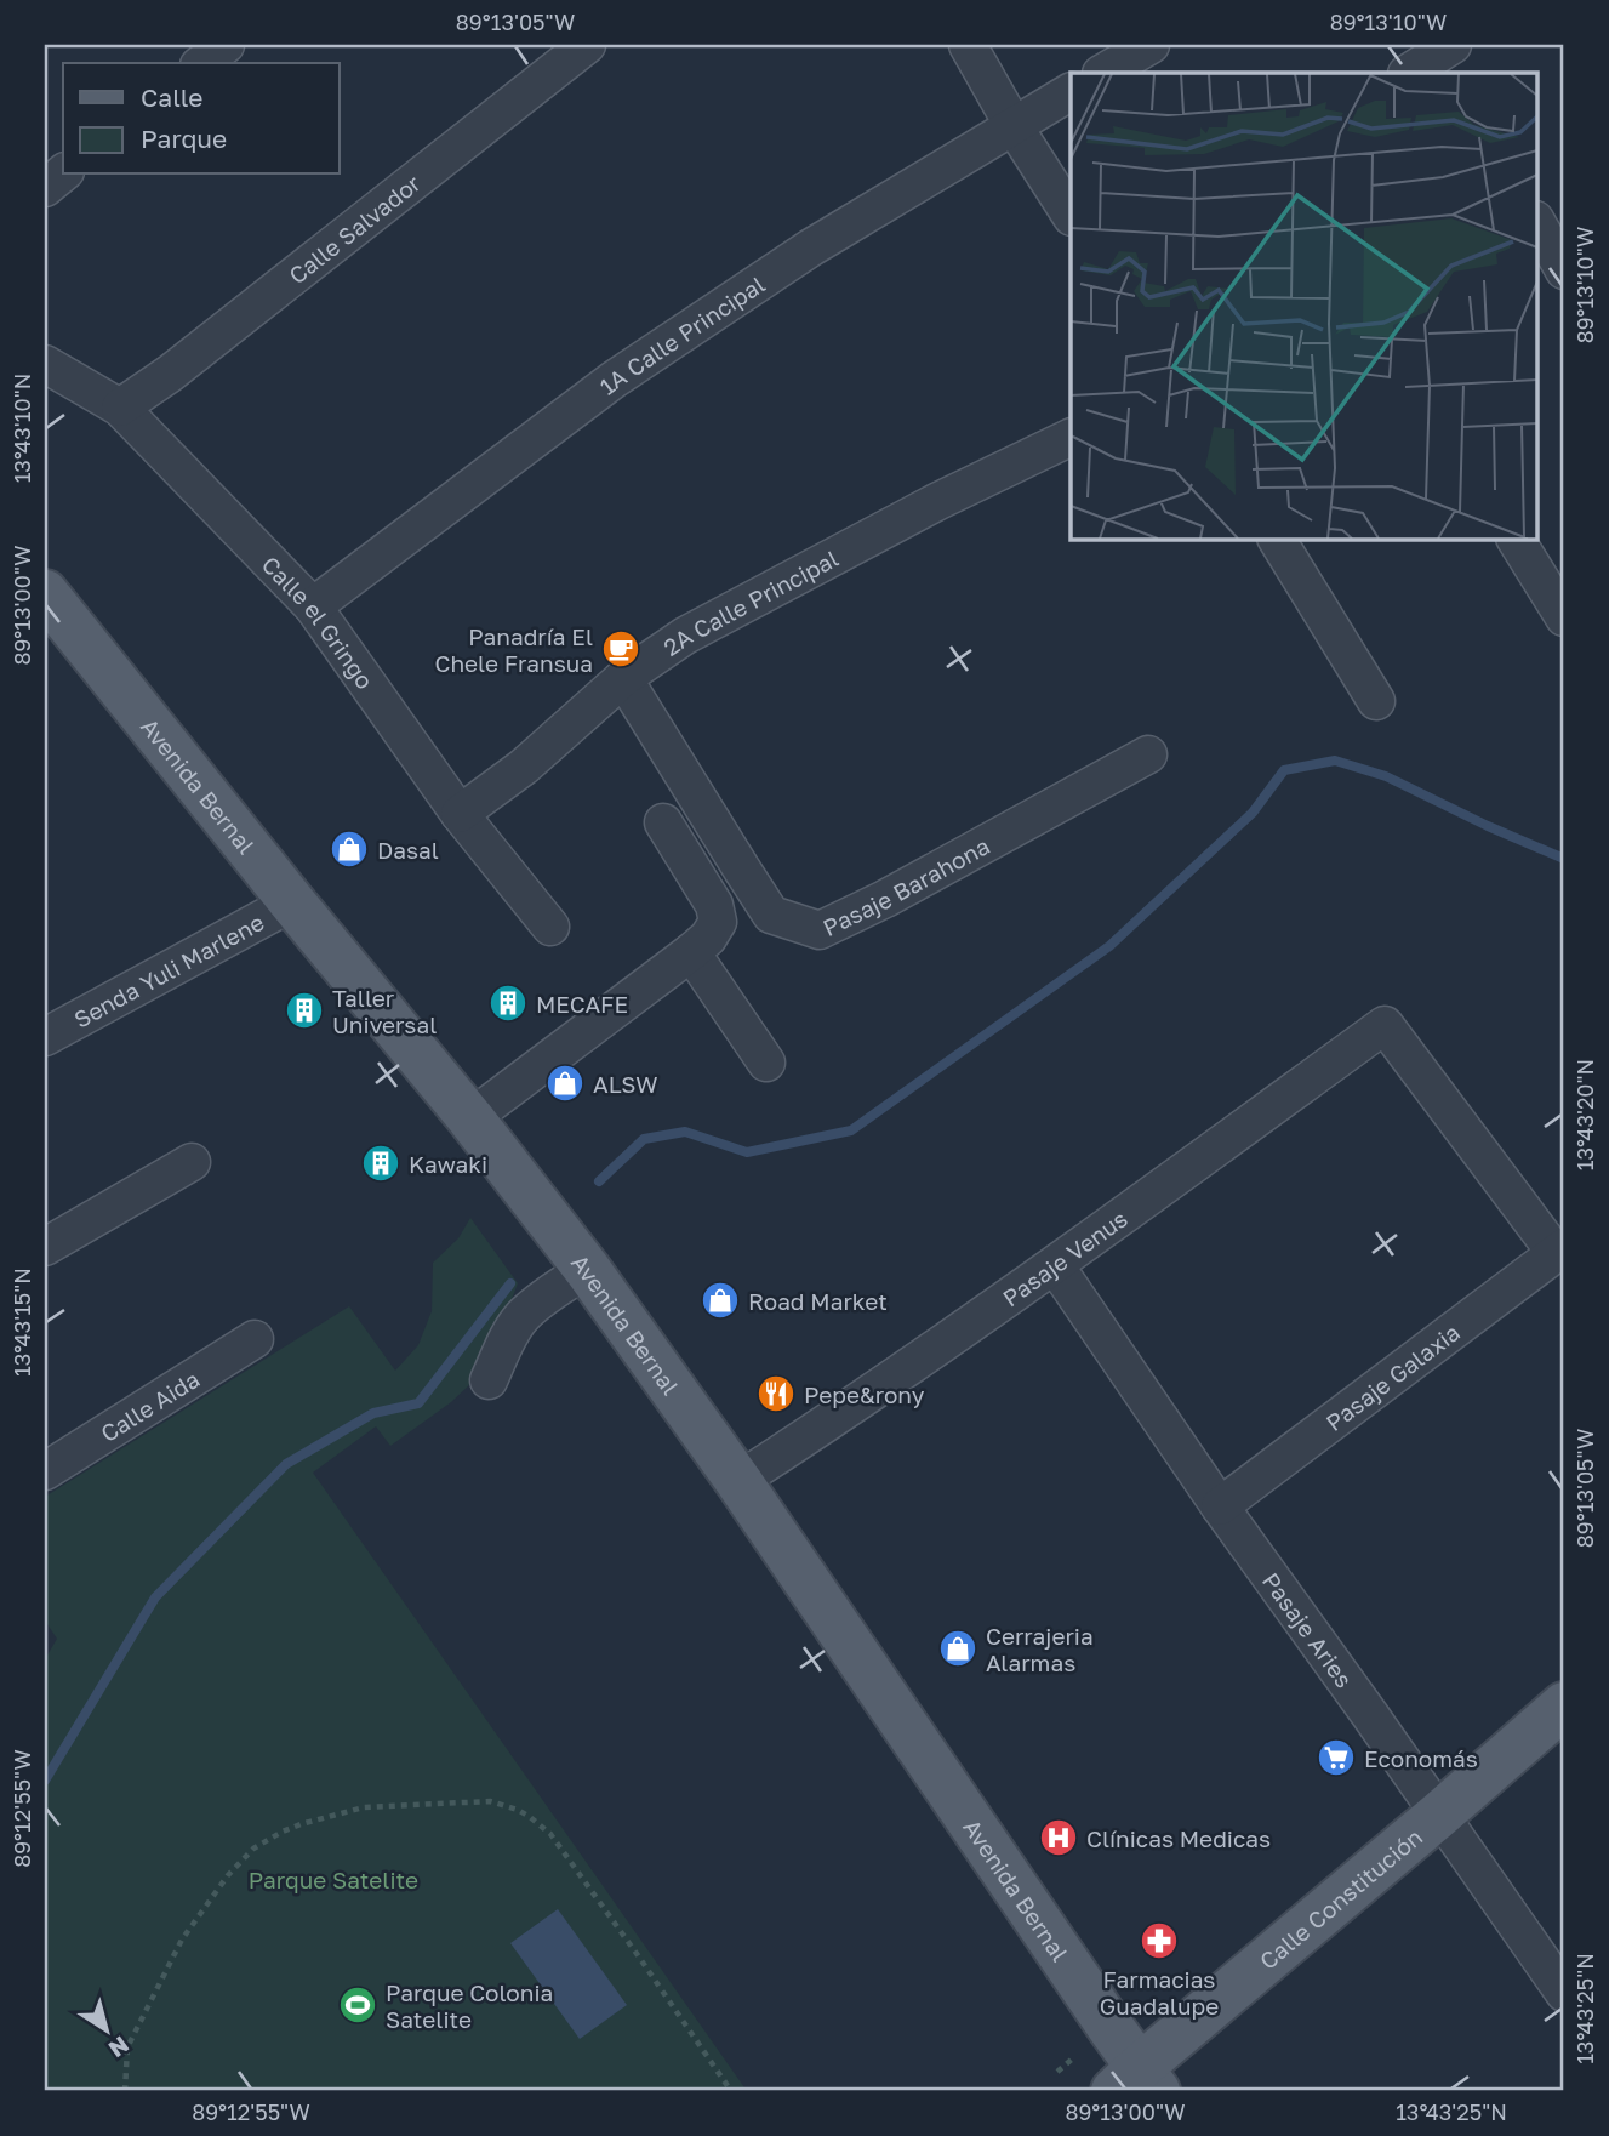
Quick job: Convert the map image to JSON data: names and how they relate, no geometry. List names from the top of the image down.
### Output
{
  "streets": {
    "main road": ["Avenida Bernal", "Calle Constitución"],
    "street": [
      "Calle Salvador",
      "1A Calle Principal",
      "2A Calle Principal",
      "Calle el Gringo",
      "Pasaje Barahona",
      "Senda Yuli Marlene",
      "Pasaje Venus",
      "Pasaje Galaxia",
      "Calle Aida",
      "Pasaje Aries"
    ]
  },
  "crossings": [
    ["Calle Salvador", "Calle el Gringo"],
    ["1A Calle Principal", "Calle el Gringo"],
    ["2A Calle Principal", "Calle el Gringo"],
    ["2A Calle Principal", "Pasaje Barahona"],
    ["Avenida Bernal", "Senda Yuli Marlene"],
    ["Avenida Bernal", "Pasaje Venus"],
    ["Avenida Bernal", "Calle Constitución"],
    ["Pasaje Venus", "Pasaje Galaxia"],
    ["Pasaje Venus", "Pasaje Aries"],
    ["Pasaje Galaxia", "Pasaje Aries"],
    ["Pasaje Aries", "Calle Constitución"]
  ],
  "parks": ["Parque Satelite"],
  "places": {
    "cafe": ["Panadría El Chele Fransua"],
    "shop": [
      "Dasal",
      "ALSW",
      "Road Market",
      "Cerrajeria Alarmas"
    ],
    "building": ["MECAFE", "Taller Universal", "Kawaki"],
    "restaurant": ["Pepe&rony"],
    "supermarket": ["Economás"],
    "hospital": ["Clínicas Medicas"],
    "pharmacy": ["Farmacias Guadalupe"],
    "sports": ["Parque Colonia Satelite"]
  },
  "legend": ["Calle", "Parque"],
  "north": "bottom right",
  "coordinates": [
    "89°13'05\"W",
    "89°13'10\"W",
    "13°43'10\"N",
    "89°13'00\"W",
    "13°43'20\"N",
    "13°43'15\"N",
    "89°12'55\"W",
    "13°43'25\"N"
  ]
}
